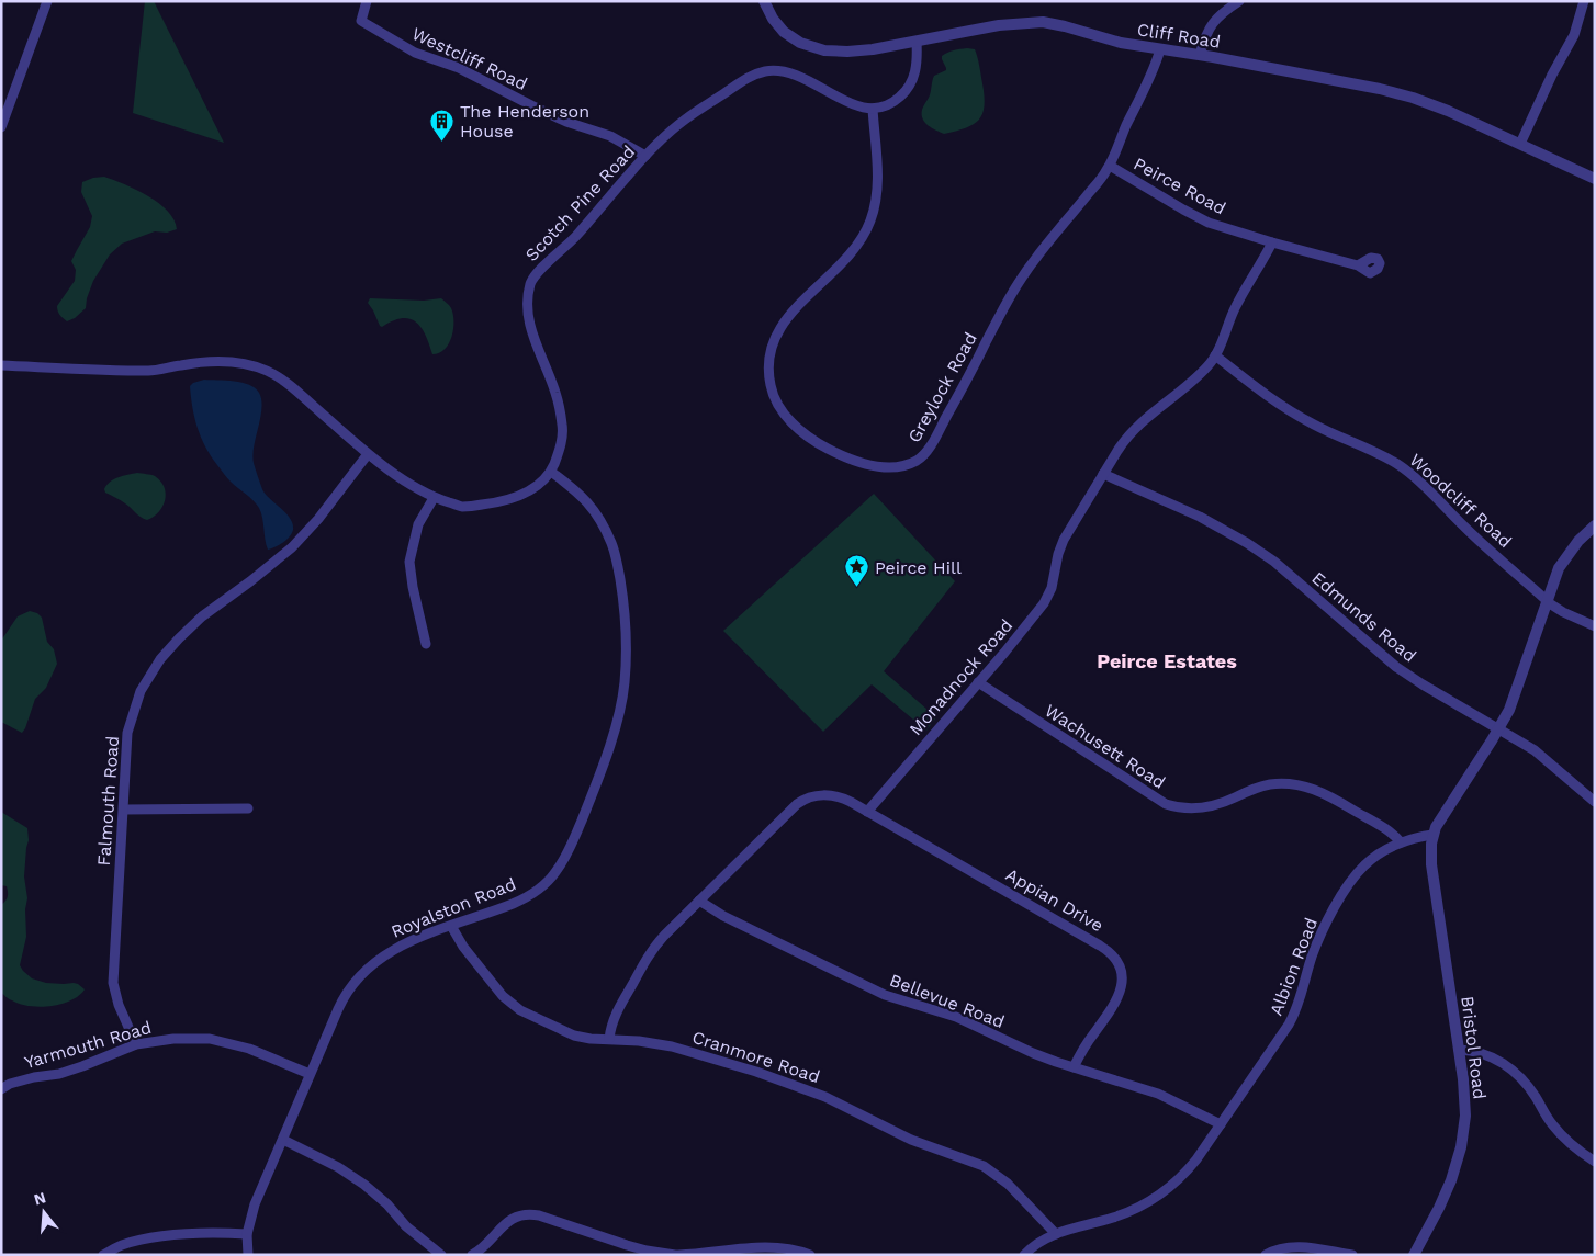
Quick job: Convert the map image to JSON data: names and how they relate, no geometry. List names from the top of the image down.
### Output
{
  "streets": {
    "street": [
      "Cliff Road",
      "Westcliff Road",
      "Peirce Road",
      "Scotch Pine Road",
      "Greylock Road",
      "Woodcliff Road",
      "Edmunds Road",
      "Monadnock Road",
      "Wachusett Road",
      "Falmouth Road",
      "Appian Drive",
      "Royalston Road",
      "Albion Road",
      "Bellevue Road",
      "Yarmouth Road",
      "Bristol Road",
      "Cranmore Road"
    ]
  },
  "crossings": [
    ["Cliff Road", "Peirce Road"],
    ["Westcliff Road", "Scotch Pine Road"],
    ["Peirce Road", "Greylock Road"],
    ["Peirce Road", "Monadnock Road"],
    ["Scotch Pine Road", "Greylock Road"],
    ["Scotch Pine Road", "Royalston Road"],
    ["Woodcliff Road", "Monadnock Road"],
    ["Edmunds Road", "Monadnock Road"],
    ["Monadnock Road", "Wachusett Road"],
    ["Monadnock Road", "Appian Drive"],
    ["Wachusett Road", "Albion Road"],
    ["Falmouth Road", "Yarmouth Road"],
    ["Appian Drive", "Bellevue Road"],
    ["Royalston Road", "Yarmouth Road"],
    ["Royalston Road", "Cranmore Road"],
    ["Albion Road", "Bellevue Road"],
    ["Albion Road", "Bristol Road"],
    ["Albion Road", "Cranmore Road"]
  ],
  "districts": ["Peirce Estates"],
  "places": {
    "building": ["The Henderson House"],
    "place": ["Peirce Hill"]
  },
  "north": "top"
}
